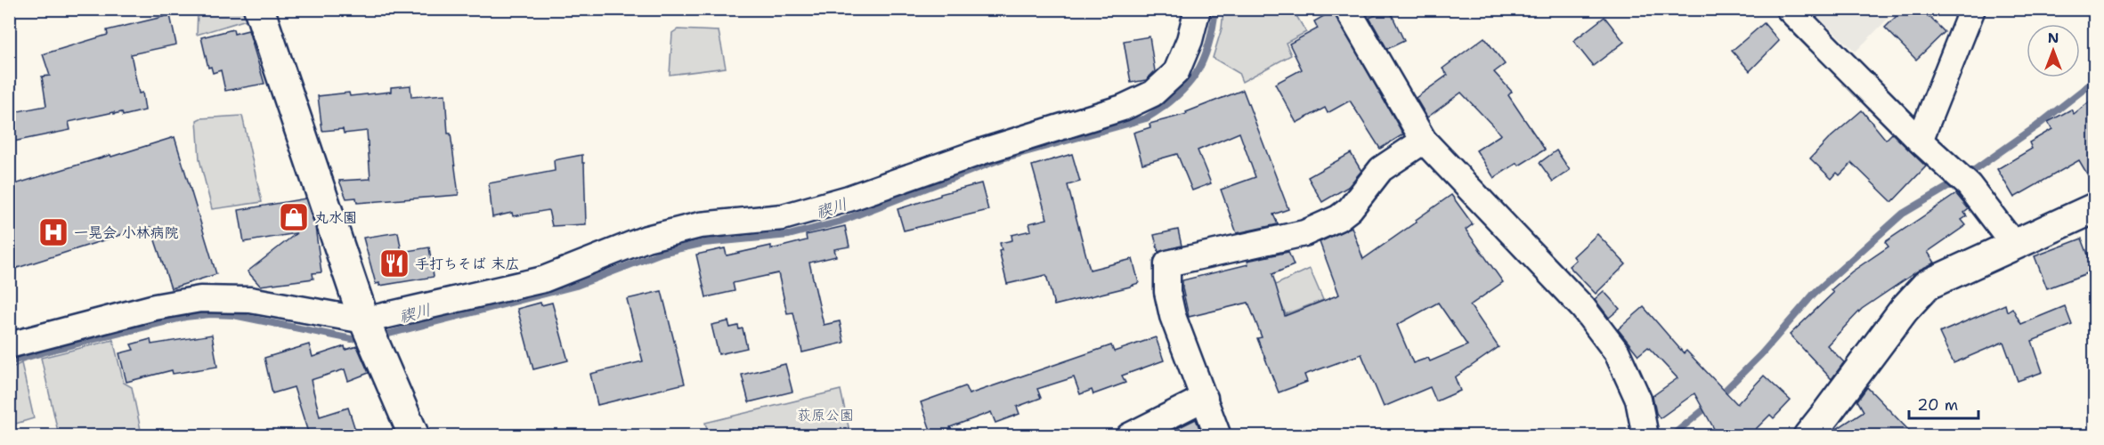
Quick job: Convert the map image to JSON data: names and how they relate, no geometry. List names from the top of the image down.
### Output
{
  "water": ["禊川"],
  "parks": ["荻原公園"],
  "places": {
    "shop": ["丸水園"],
    "hospital": ["一晃会 小林病院"],
    "restaurant": ["手打ちそば 末広"]
  },
  "scale_bar": "20 m",
  "north": "top"
}
